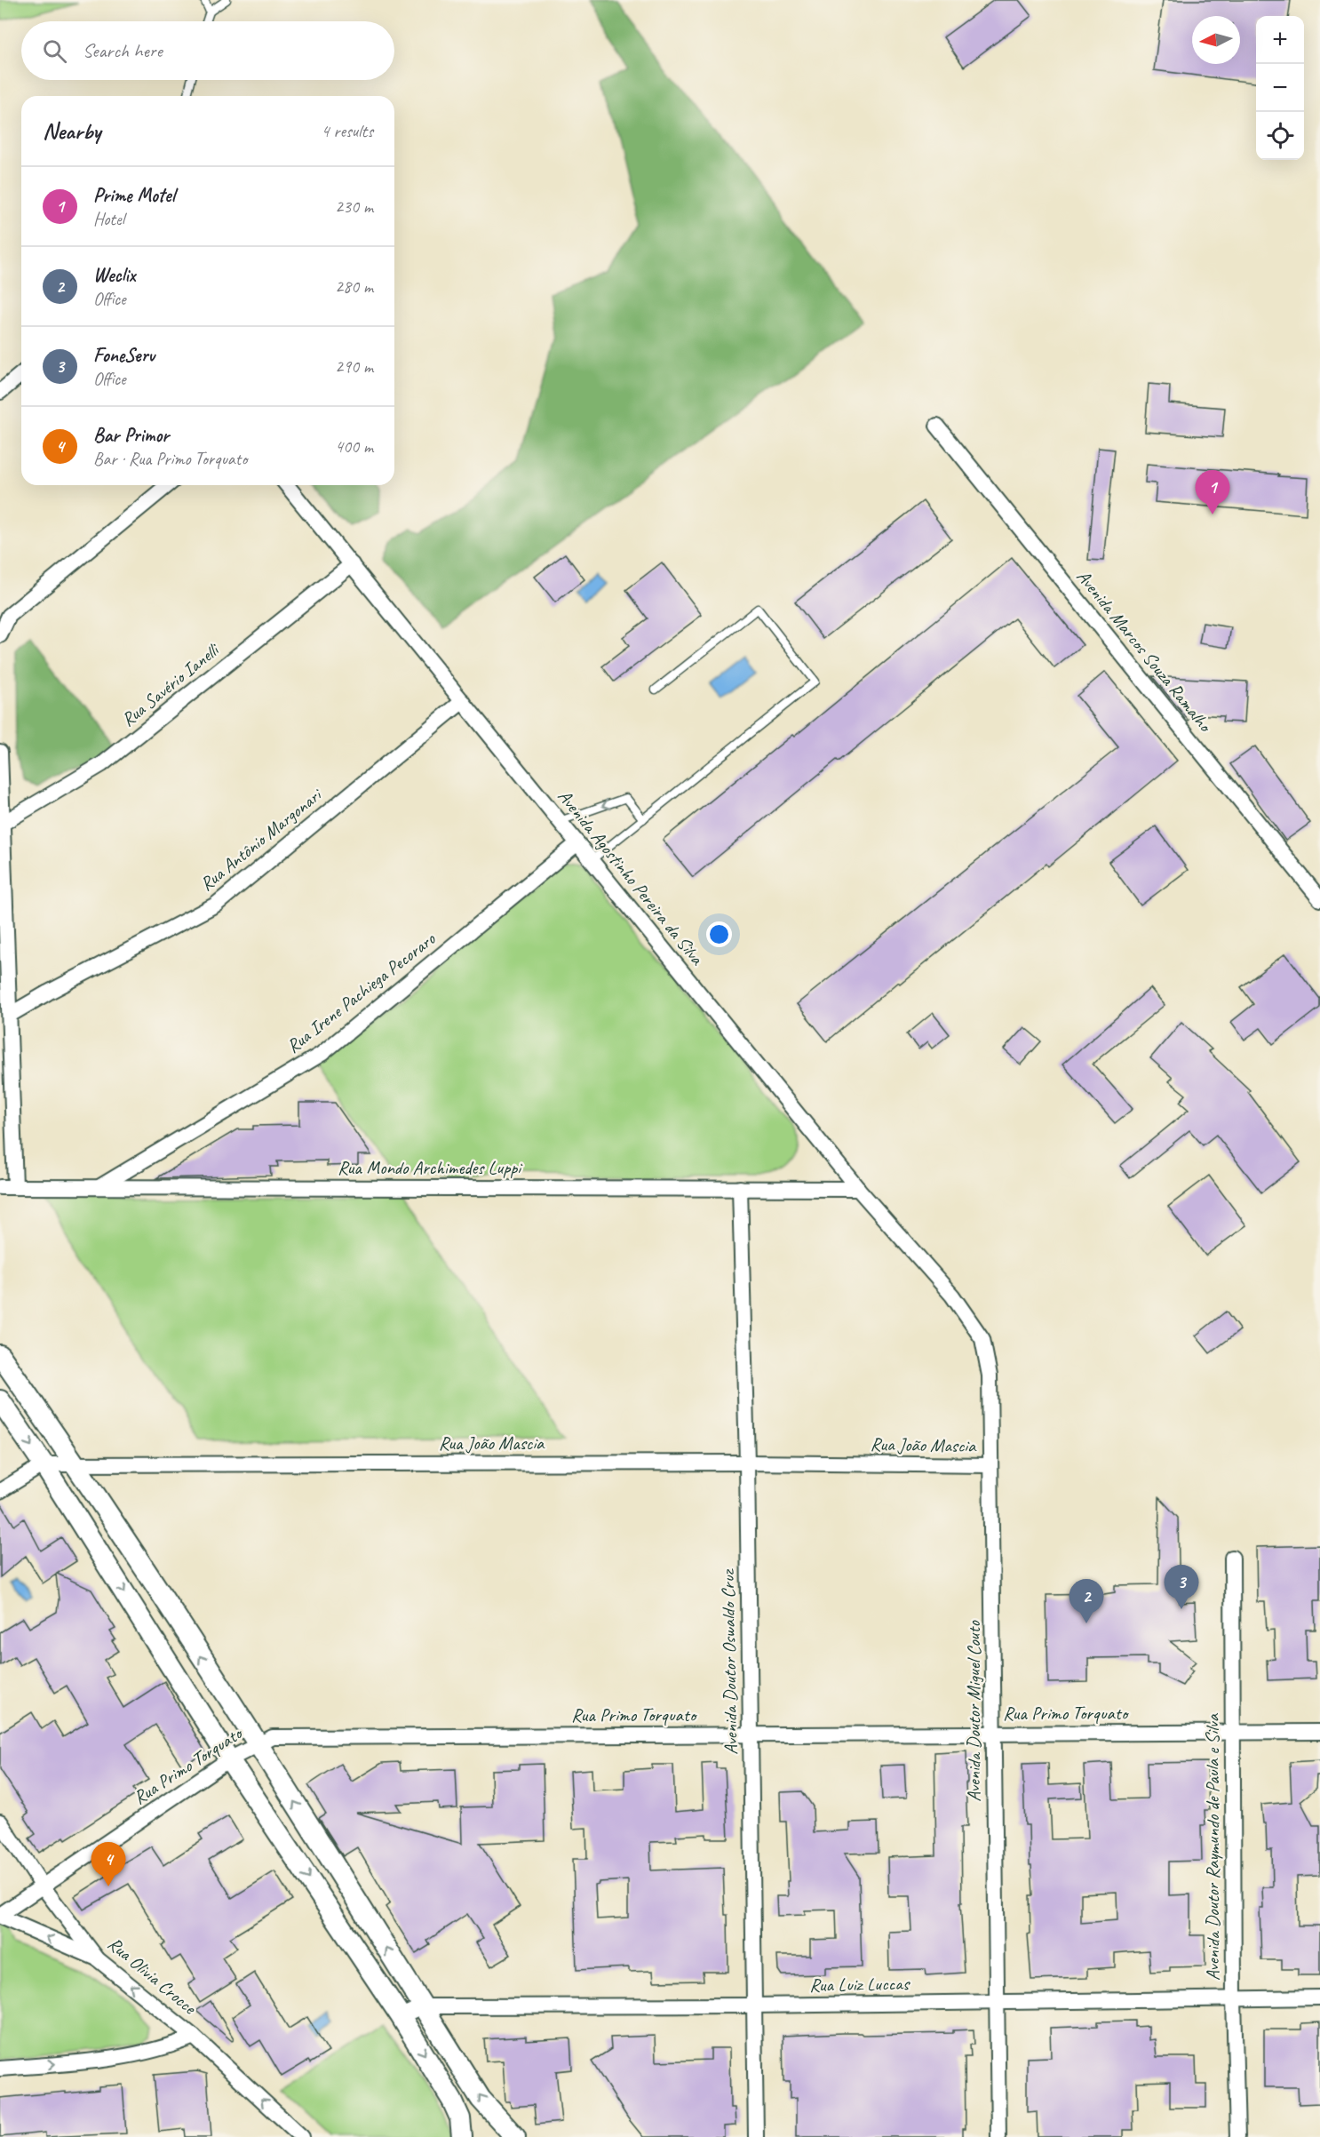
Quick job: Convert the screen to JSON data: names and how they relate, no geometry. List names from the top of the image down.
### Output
{
  "streets": {
    "street": [
      "Avenida Marcos Souza Ramalho",
      "Rua Savério Ianelli",
      "Rua Antônio Margonari",
      "Avenida Agostinho Pereira da Silva",
      "Rua Irene Pachiega Pecoraro",
      "Rua Mondo Archimedes Luppi",
      "Rua João Mascia",
      "Avenida Doutor Oswaldo Cruz",
      "Avenida Doutor Miguel Couto",
      "Rua Primo Torquato",
      "Avenida Doutor Raymundo de Paula e Silva",
      "Rua Olivia Crocce",
      "Rua Luiz Luccas"
    ]
  },
  "crossings": [
    ["Rua Savério Ianelli", "Avenida Agostinho Pereira da Silva"],
    ["Rua Antônio Margonari", "Avenida Agostinho Pereira da Silva"],
    ["Avenida Agostinho Pereira da Silva", "Rua Irene Pachiega Pecoraro"],
    ["Avenida Agostinho Pereira da Silva", "Rua Mondo Archimedes Luppi"],
    ["Avenida Agostinho Pereira da Silva", "Avenida Doutor Miguel Couto"],
    ["Rua Irene Pachiega Pecoraro", "Rua Mondo Archimedes Luppi"],
    ["Rua Mondo Archimedes Luppi", "Avenida Doutor Oswaldo Cruz"],
    ["Rua João Mascia", "Avenida Doutor Oswaldo Cruz"],
    ["Rua João Mascia", "Avenida Doutor Miguel Couto"],
    ["Avenida Doutor Oswaldo Cruz", "Rua Primo Torquato"],
    ["Avenida Doutor Oswaldo Cruz", "Rua Luiz Luccas"],
    ["Avenida Doutor Miguel Couto", "Rua Primo Torquato"],
    ["Avenida Doutor Miguel Couto", "Rua Luiz Luccas"],
    ["Rua Primo Torquato", "Avenida Doutor Raymundo de Paula e Silva"],
    ["Rua Primo Torquato", "Rua Olivia Crocce"],
    ["Avenida Doutor Raymundo de Paula e Silva", "Rua Luiz Luccas"]
  ],
  "one_way": ["Rua Olivia Crocce"],
  "north": "left",
  "page": {
    "map_buttons": ["+", "−"],
    "search": "Search here",
    "heading": ["Nearby", "4 results"],
    "list": [
      {
        "mark": "1",
        "name": "Prime Motel",
        "note": "Hotel",
        "value": "230 m"
      },
      {
        "mark": "2",
        "name": "Weclix",
        "note": "Office",
        "value": "280 m"
      },
      {
        "mark": "3",
        "name": "FoneServ",
        "note": "Office",
        "value": "290 m"
      },
      {
        "mark": "4",
        "name": "Bar Primor",
        "note": "Bar · Rua Primo Torquato",
        "value": "400 m"
      }
    ],
    "pins": [
      "1",
      "3",
      "2",
      "4"
    ]
  }
}
